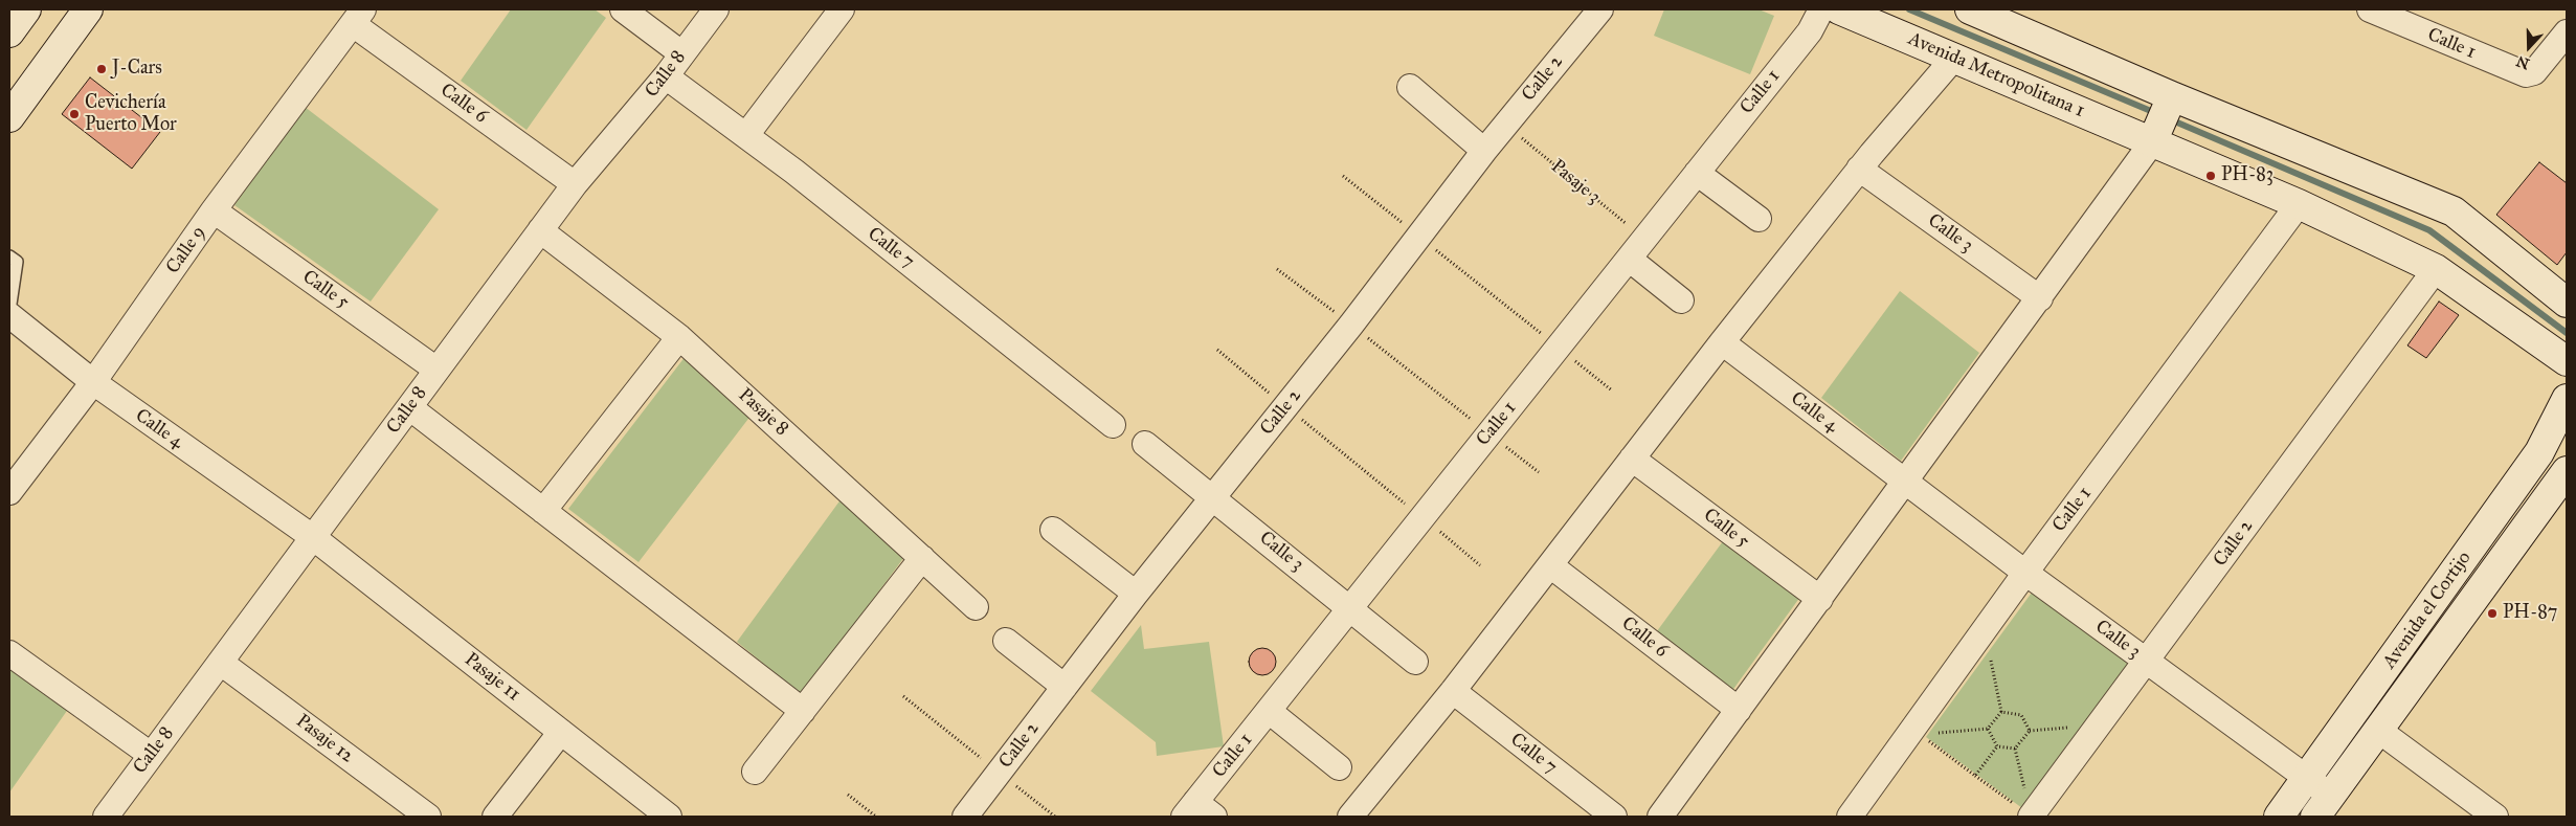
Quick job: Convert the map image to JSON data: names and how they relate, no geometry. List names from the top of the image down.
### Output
{
  "streets": {
    "street": [
      "Calle 1",
      "Calle 8",
      "Avenida Metropolitana 1",
      "Calle 2",
      "Calle 6",
      "Calle 3",
      "Calle 7",
      "Calle 9",
      "Calle 5",
      "Pasaje 8",
      "Calle 4",
      "Avenida el Cortijo",
      "Pasaje 11",
      "Pasaje 12"
    ],
    "path": ["Pasaje 3"]
  },
  "crossings": [
    ["Calle 1", "Avenida Metropolitana 1"],
    ["Calle 1", "Pasaje 3"],
    ["Calle 1", "Calle 3"],
    ["Calle 8", "Calle 6"],
    ["Calle 8", "Calle 7"],
    ["Calle 8", "Calle 5"],
    ["Calle 8", "Pasaje 8"],
    ["Calle 8", "Calle 4"],
    ["Calle 8", "Pasaje 11"],
    ["Calle 8", "Pasaje 12"],
    ["Avenida Metropolitana 1", "Calle 2"],
    ["Calle 2", "Pasaje 3"],
    ["Calle 2", "Calle 3"],
    ["Calle 6", "Calle 9"],
    ["Calle 3", "Calle 4"],
    ["Calle 3", "Avenida el Cortijo"],
    ["Calle 9", "Calle 5"],
    ["Calle 9", "Calle 4"],
    ["Calle 4", "Pasaje 11"]
  ],
  "places": [
    "J-Cars",
    "Cevichería Puerto Mor",
    "PH-83",
    "PH-87"
  ],
  "north": "bottom"
}
